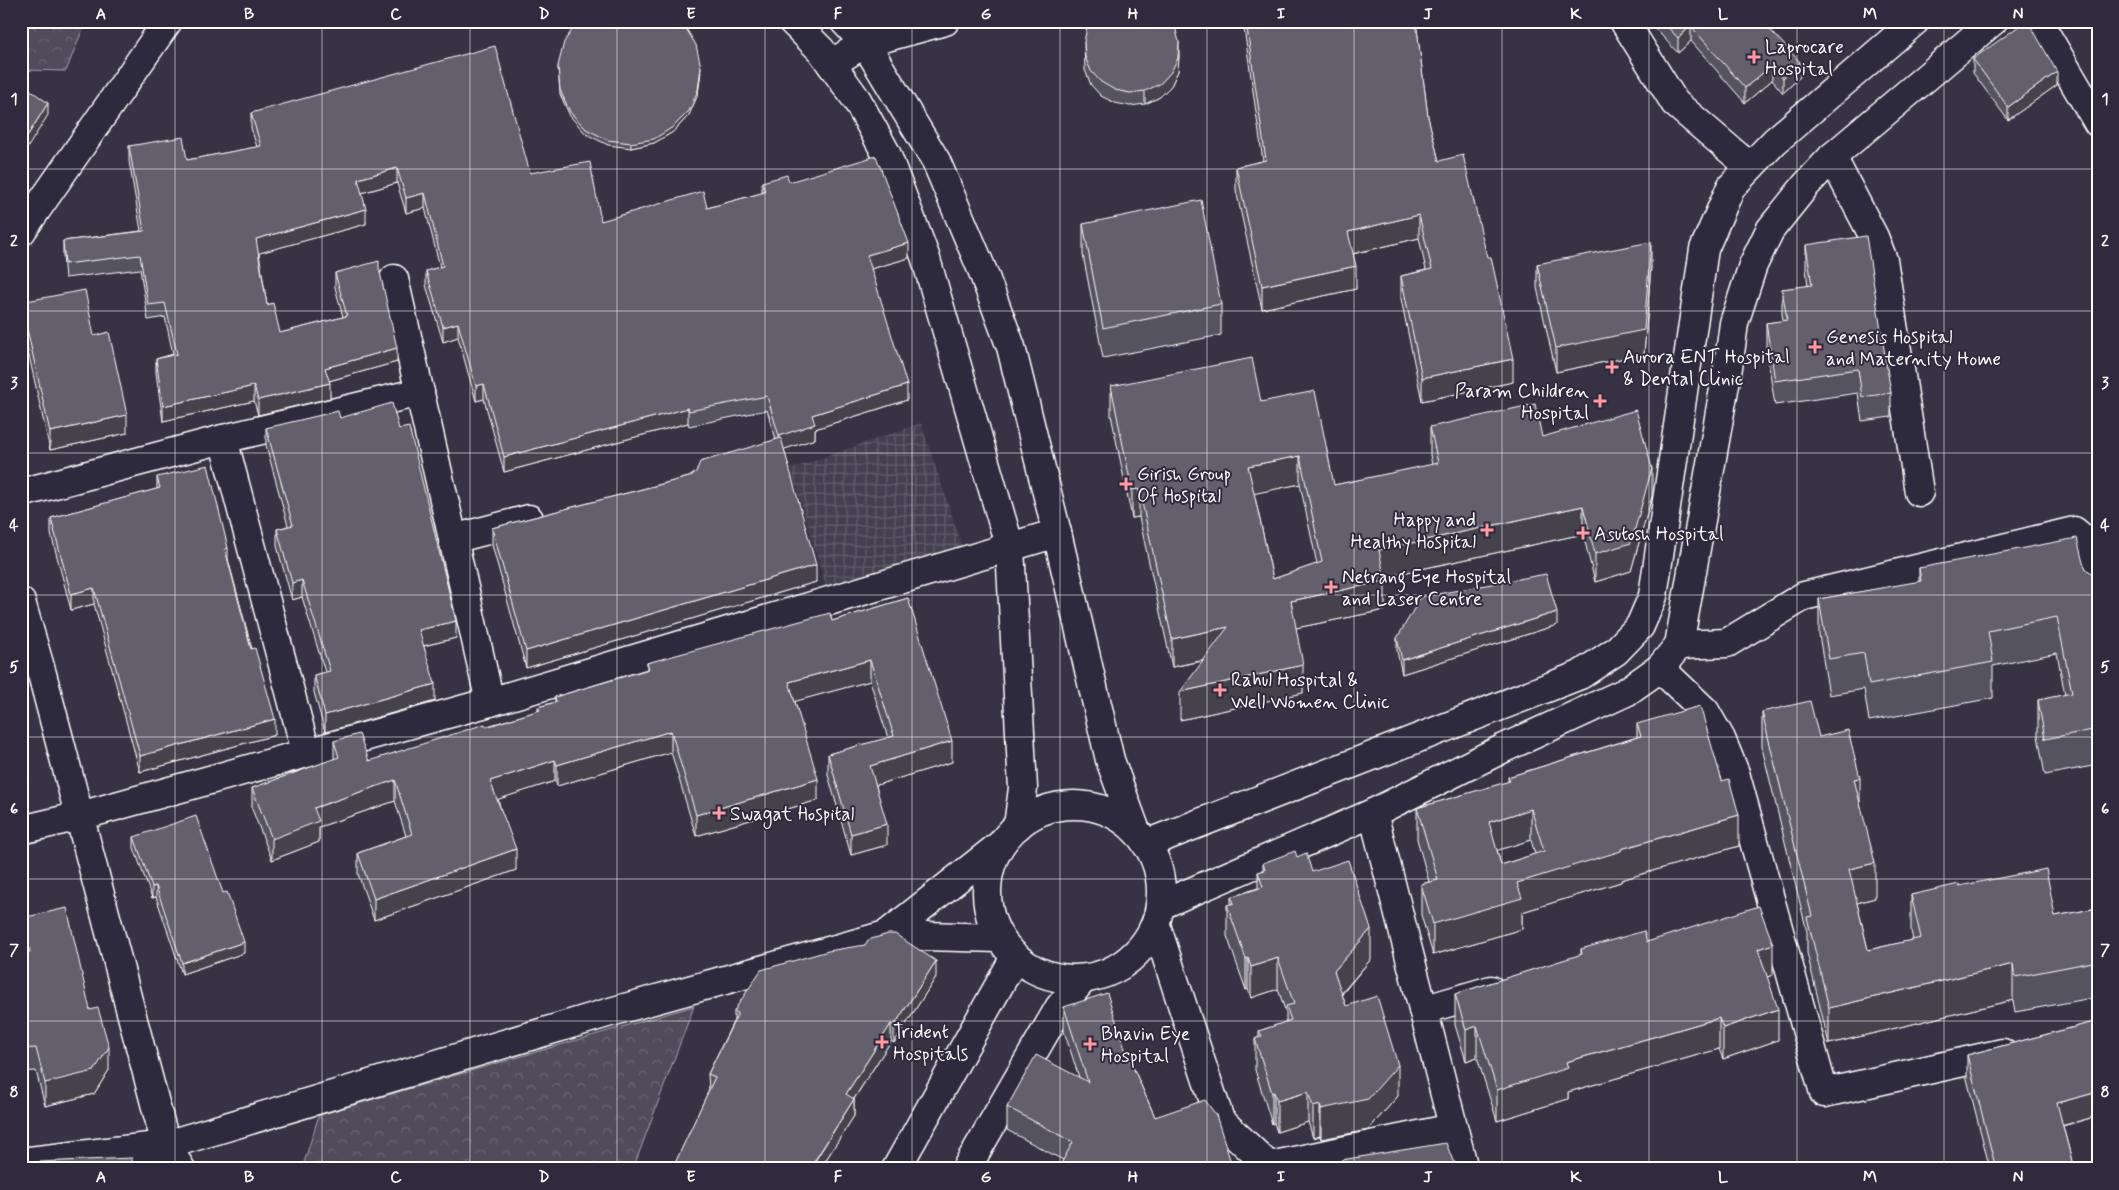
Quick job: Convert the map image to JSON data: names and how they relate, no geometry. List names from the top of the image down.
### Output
{
  "places": {
    "health": [
      "Laprocare Hospital",
      "Genesis Hospital and Maternity Home",
      "Aurora ENT Hospital & Dental Clinic",
      "Param Children Hospital",
      "Girish Group Of Hospital",
      "Happy and Healthy Hospital",
      "Asutosh Hospital",
      "Netrang Eye Hospital and Laser Centre",
      "Rahul Hospital & Well Women Clinic",
      "Swagat Hospital",
      "Trident Hospitals",
      "Bhavin Eye Hospital"
    ]
  },
  "grid": {
    "columns": [
      "A",
      "B",
      "C",
      "D",
      "E",
      "F",
      "G",
      "H",
      "I",
      "J",
      "K",
      "L",
      "M",
      "N"
    ],
    "rows": [
      "1",
      "2",
      "3",
      "4",
      "5",
      "6",
      "7",
      "8"
    ]
  }
}
